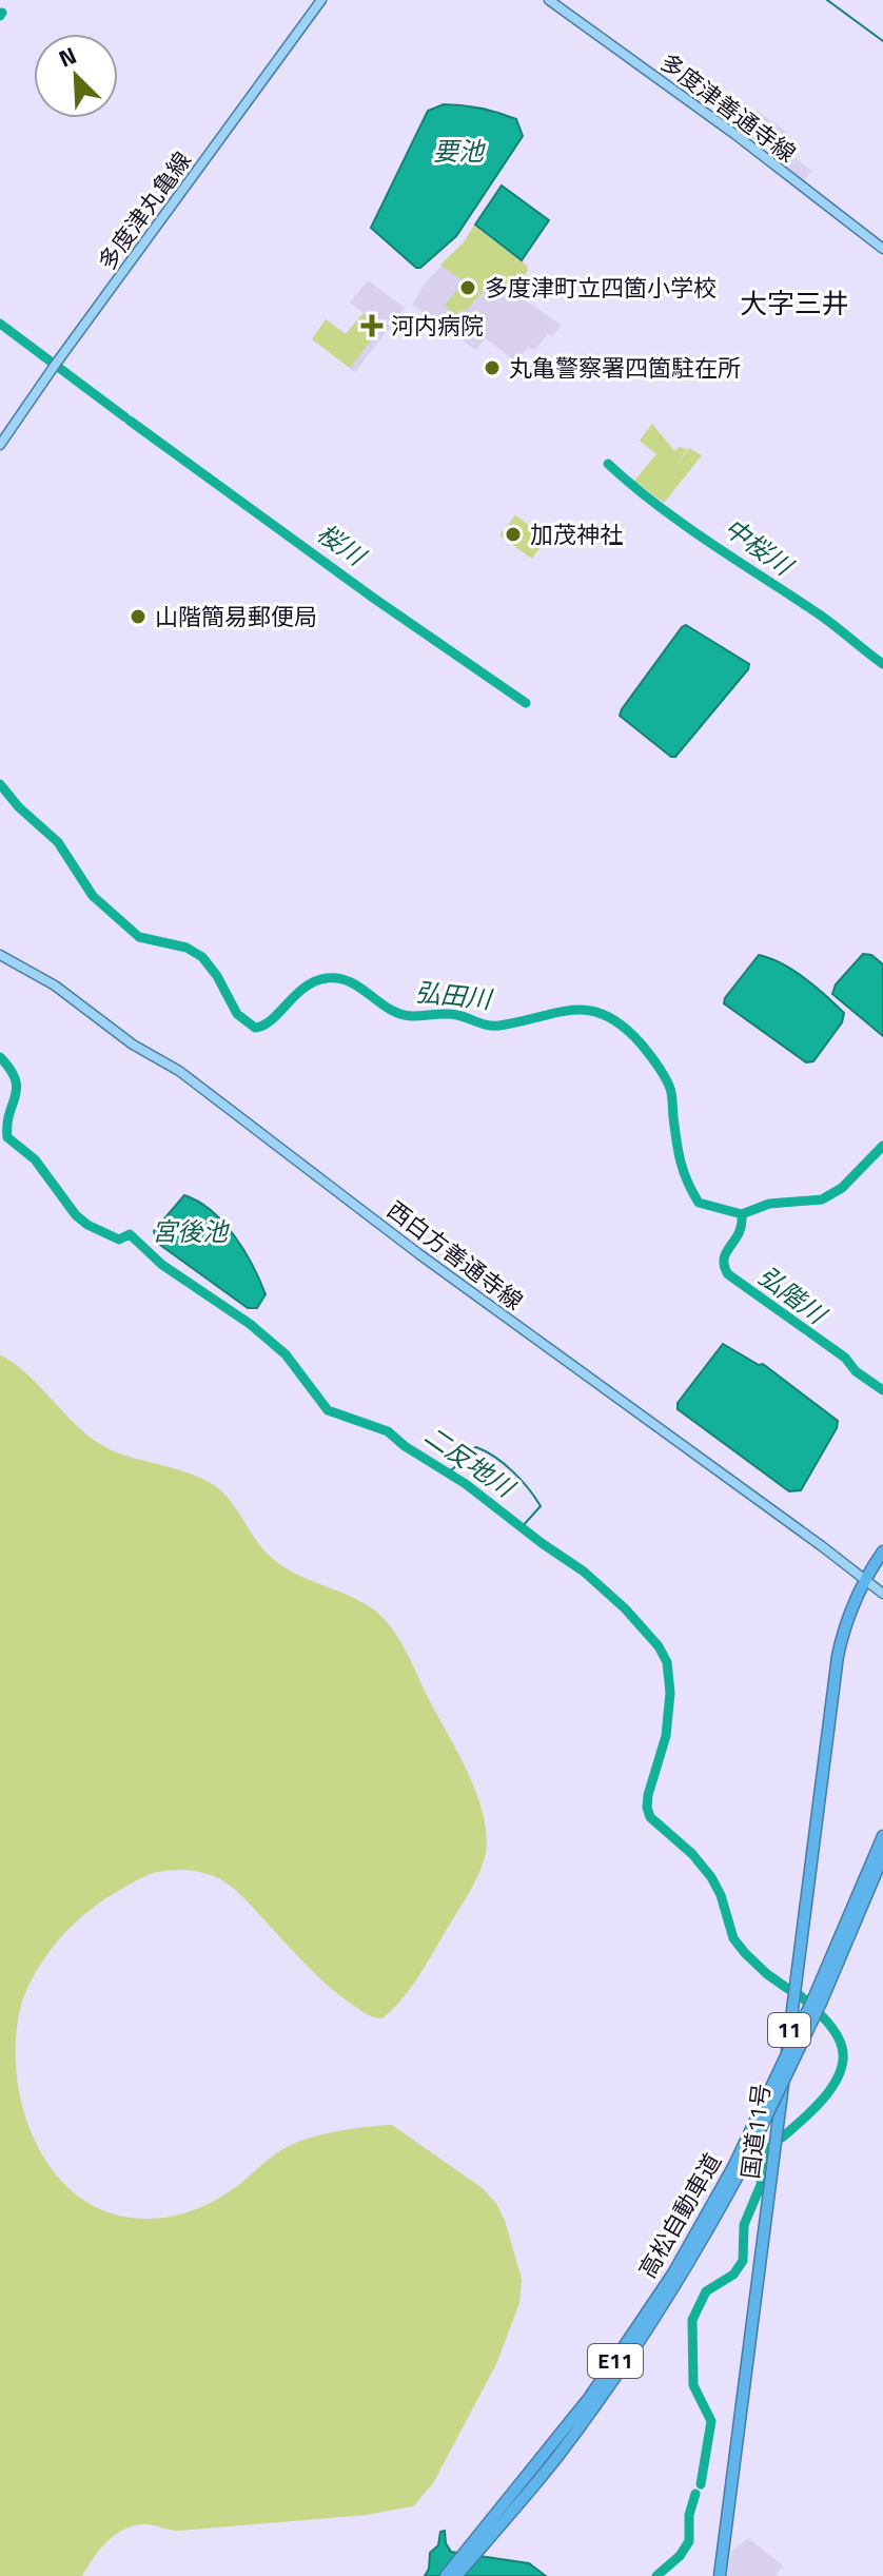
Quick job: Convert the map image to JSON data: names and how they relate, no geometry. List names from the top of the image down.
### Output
{
  "streets": {
    "highway": [
      "11",
      "国道11号",
      "高松自動車道",
      "E11"
    ],
    "main road": ["多度津善通寺線", "多度津丸亀線", "西白方善通寺線"]
  },
  "crossings": [
    ["西白方善通寺線", "国道11号"]
  ],
  "districts": ["大字三井"],
  "water": [
    "要池",
    "桜川",
    "中桜川",
    "弘田川",
    "宮後池",
    "弘階川",
    "二反地川"
  ],
  "places": {
    "other": [
      "多度津町立四箇小学校",
      "丸亀警察署四箇駐在所",
      "加茂神社",
      "山階簡易郵便局"
    ],
    "health": ["河内病院"]
  },
  "north": "top left"
}
